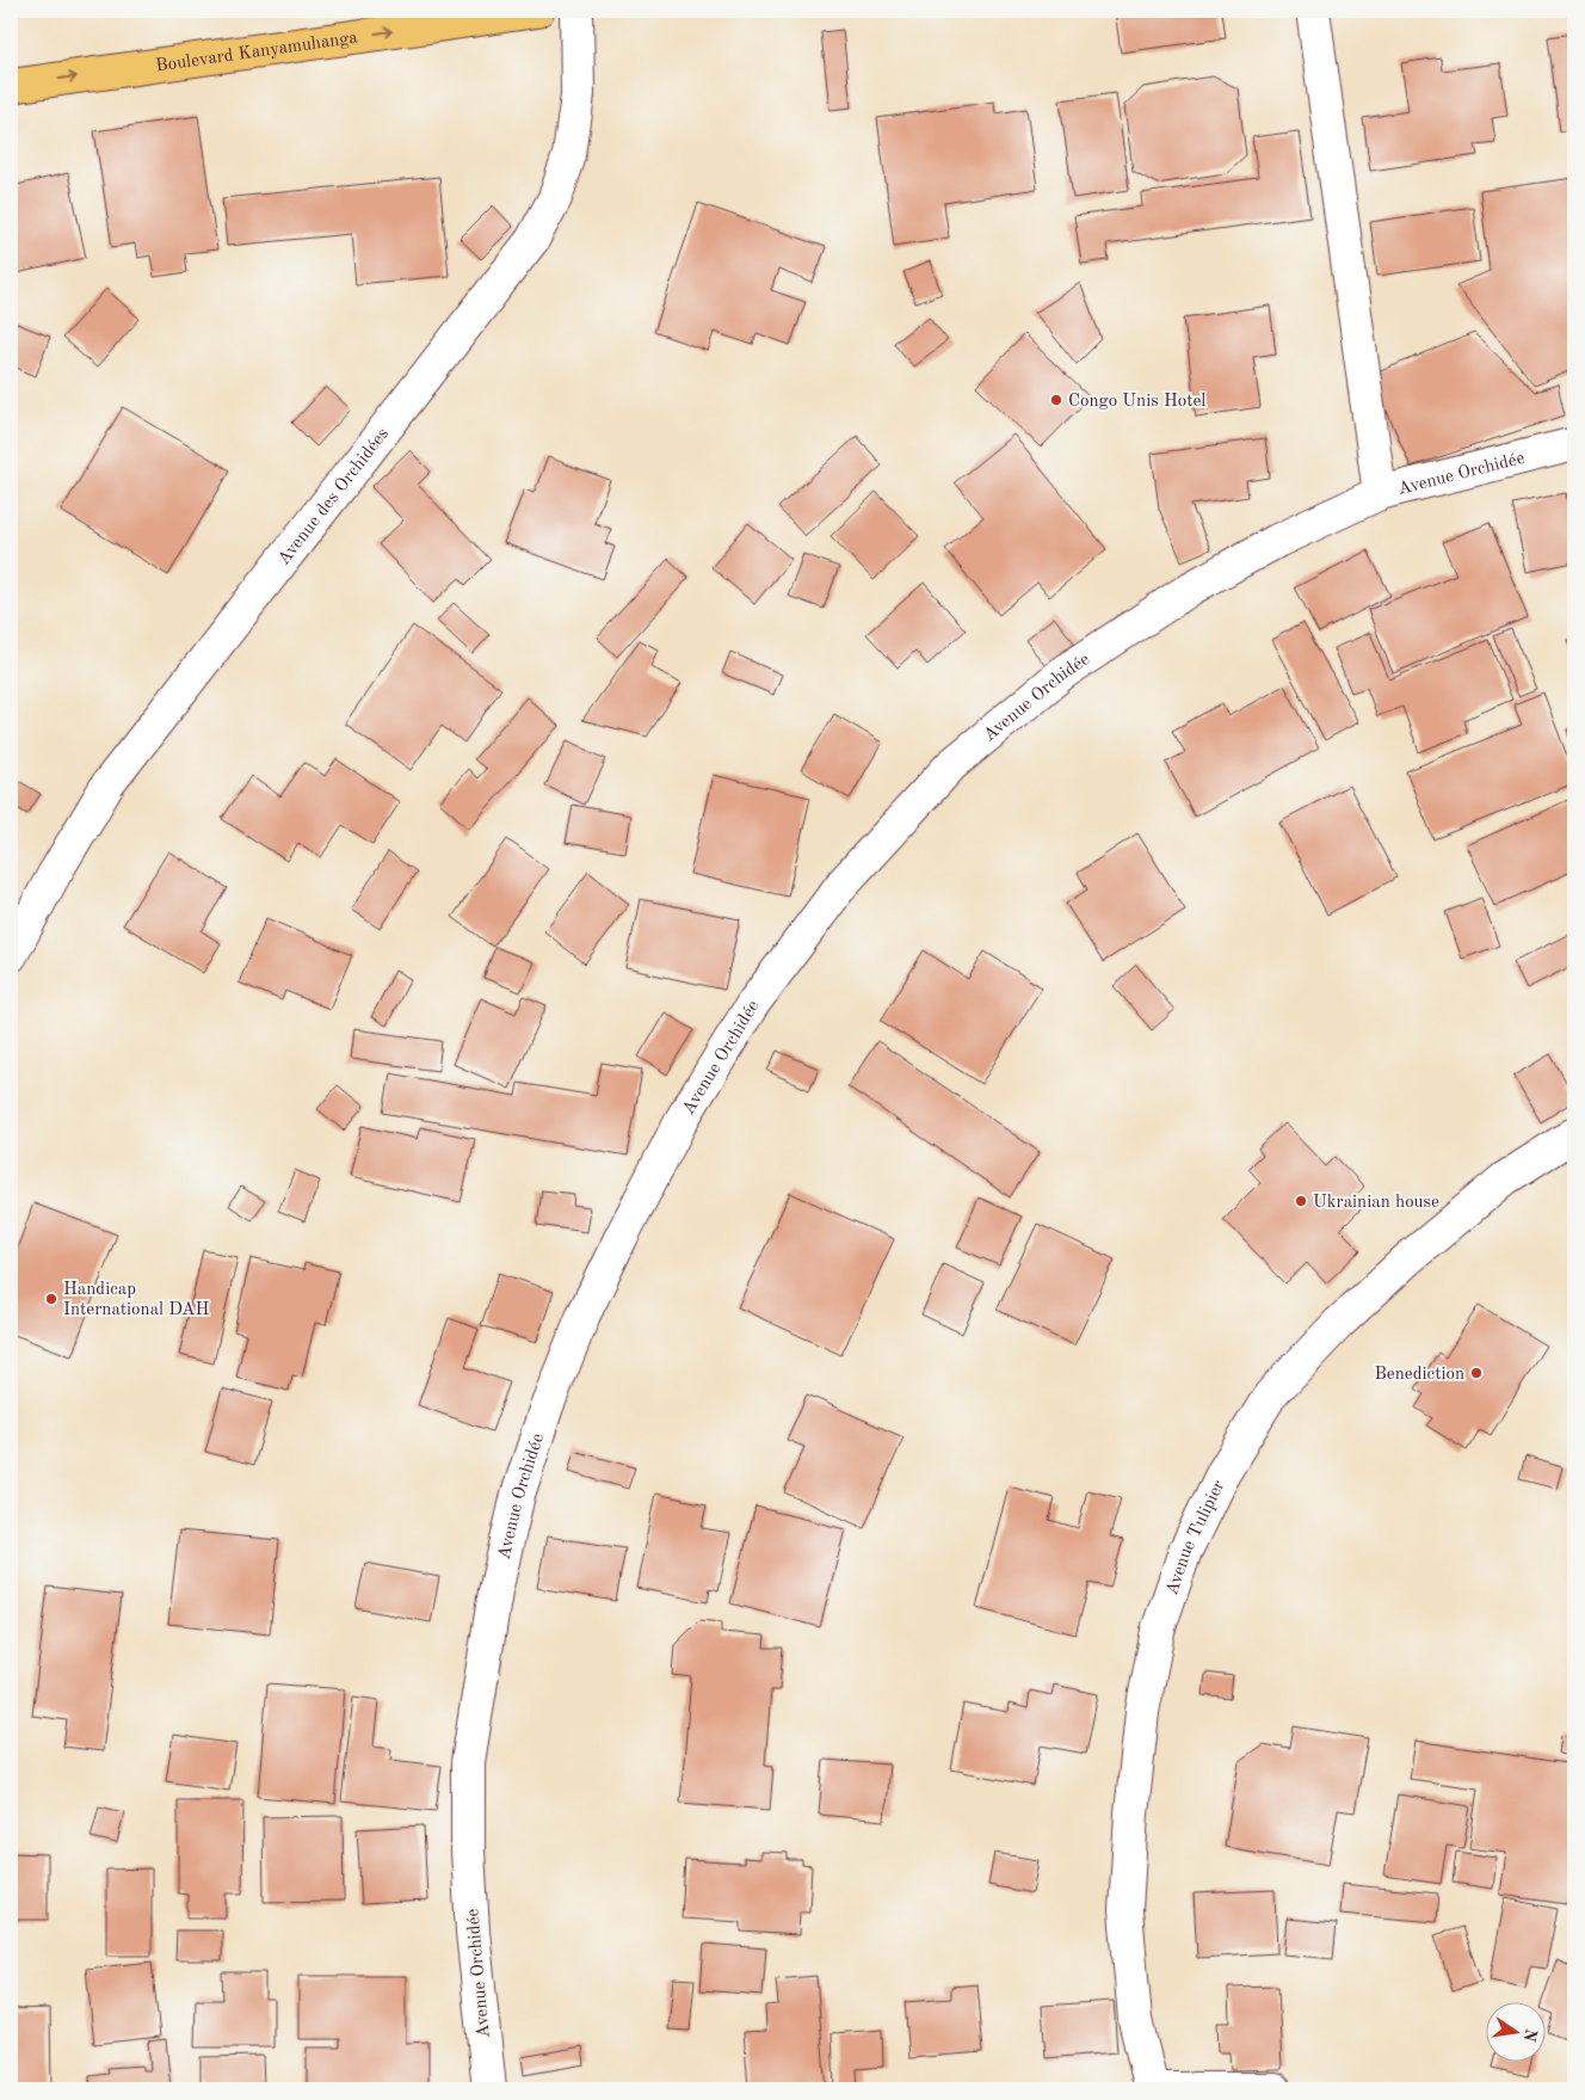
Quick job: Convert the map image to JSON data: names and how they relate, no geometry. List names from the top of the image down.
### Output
{
  "streets": {
    "main road": ["Boulevard Kanyamuhanga"],
    "street": ["Avenue Orchidée", "Avenue des Orchidées", "Avenue Tulipier"]
  },
  "one_way": ["Boulevard Kanyamuhanga"],
  "places": [
    "Congo Unis Hotel",
    "Ukrainian house",
    "Handicap International DAH",
    "Benediction"
  ],
  "north": "right"
}
